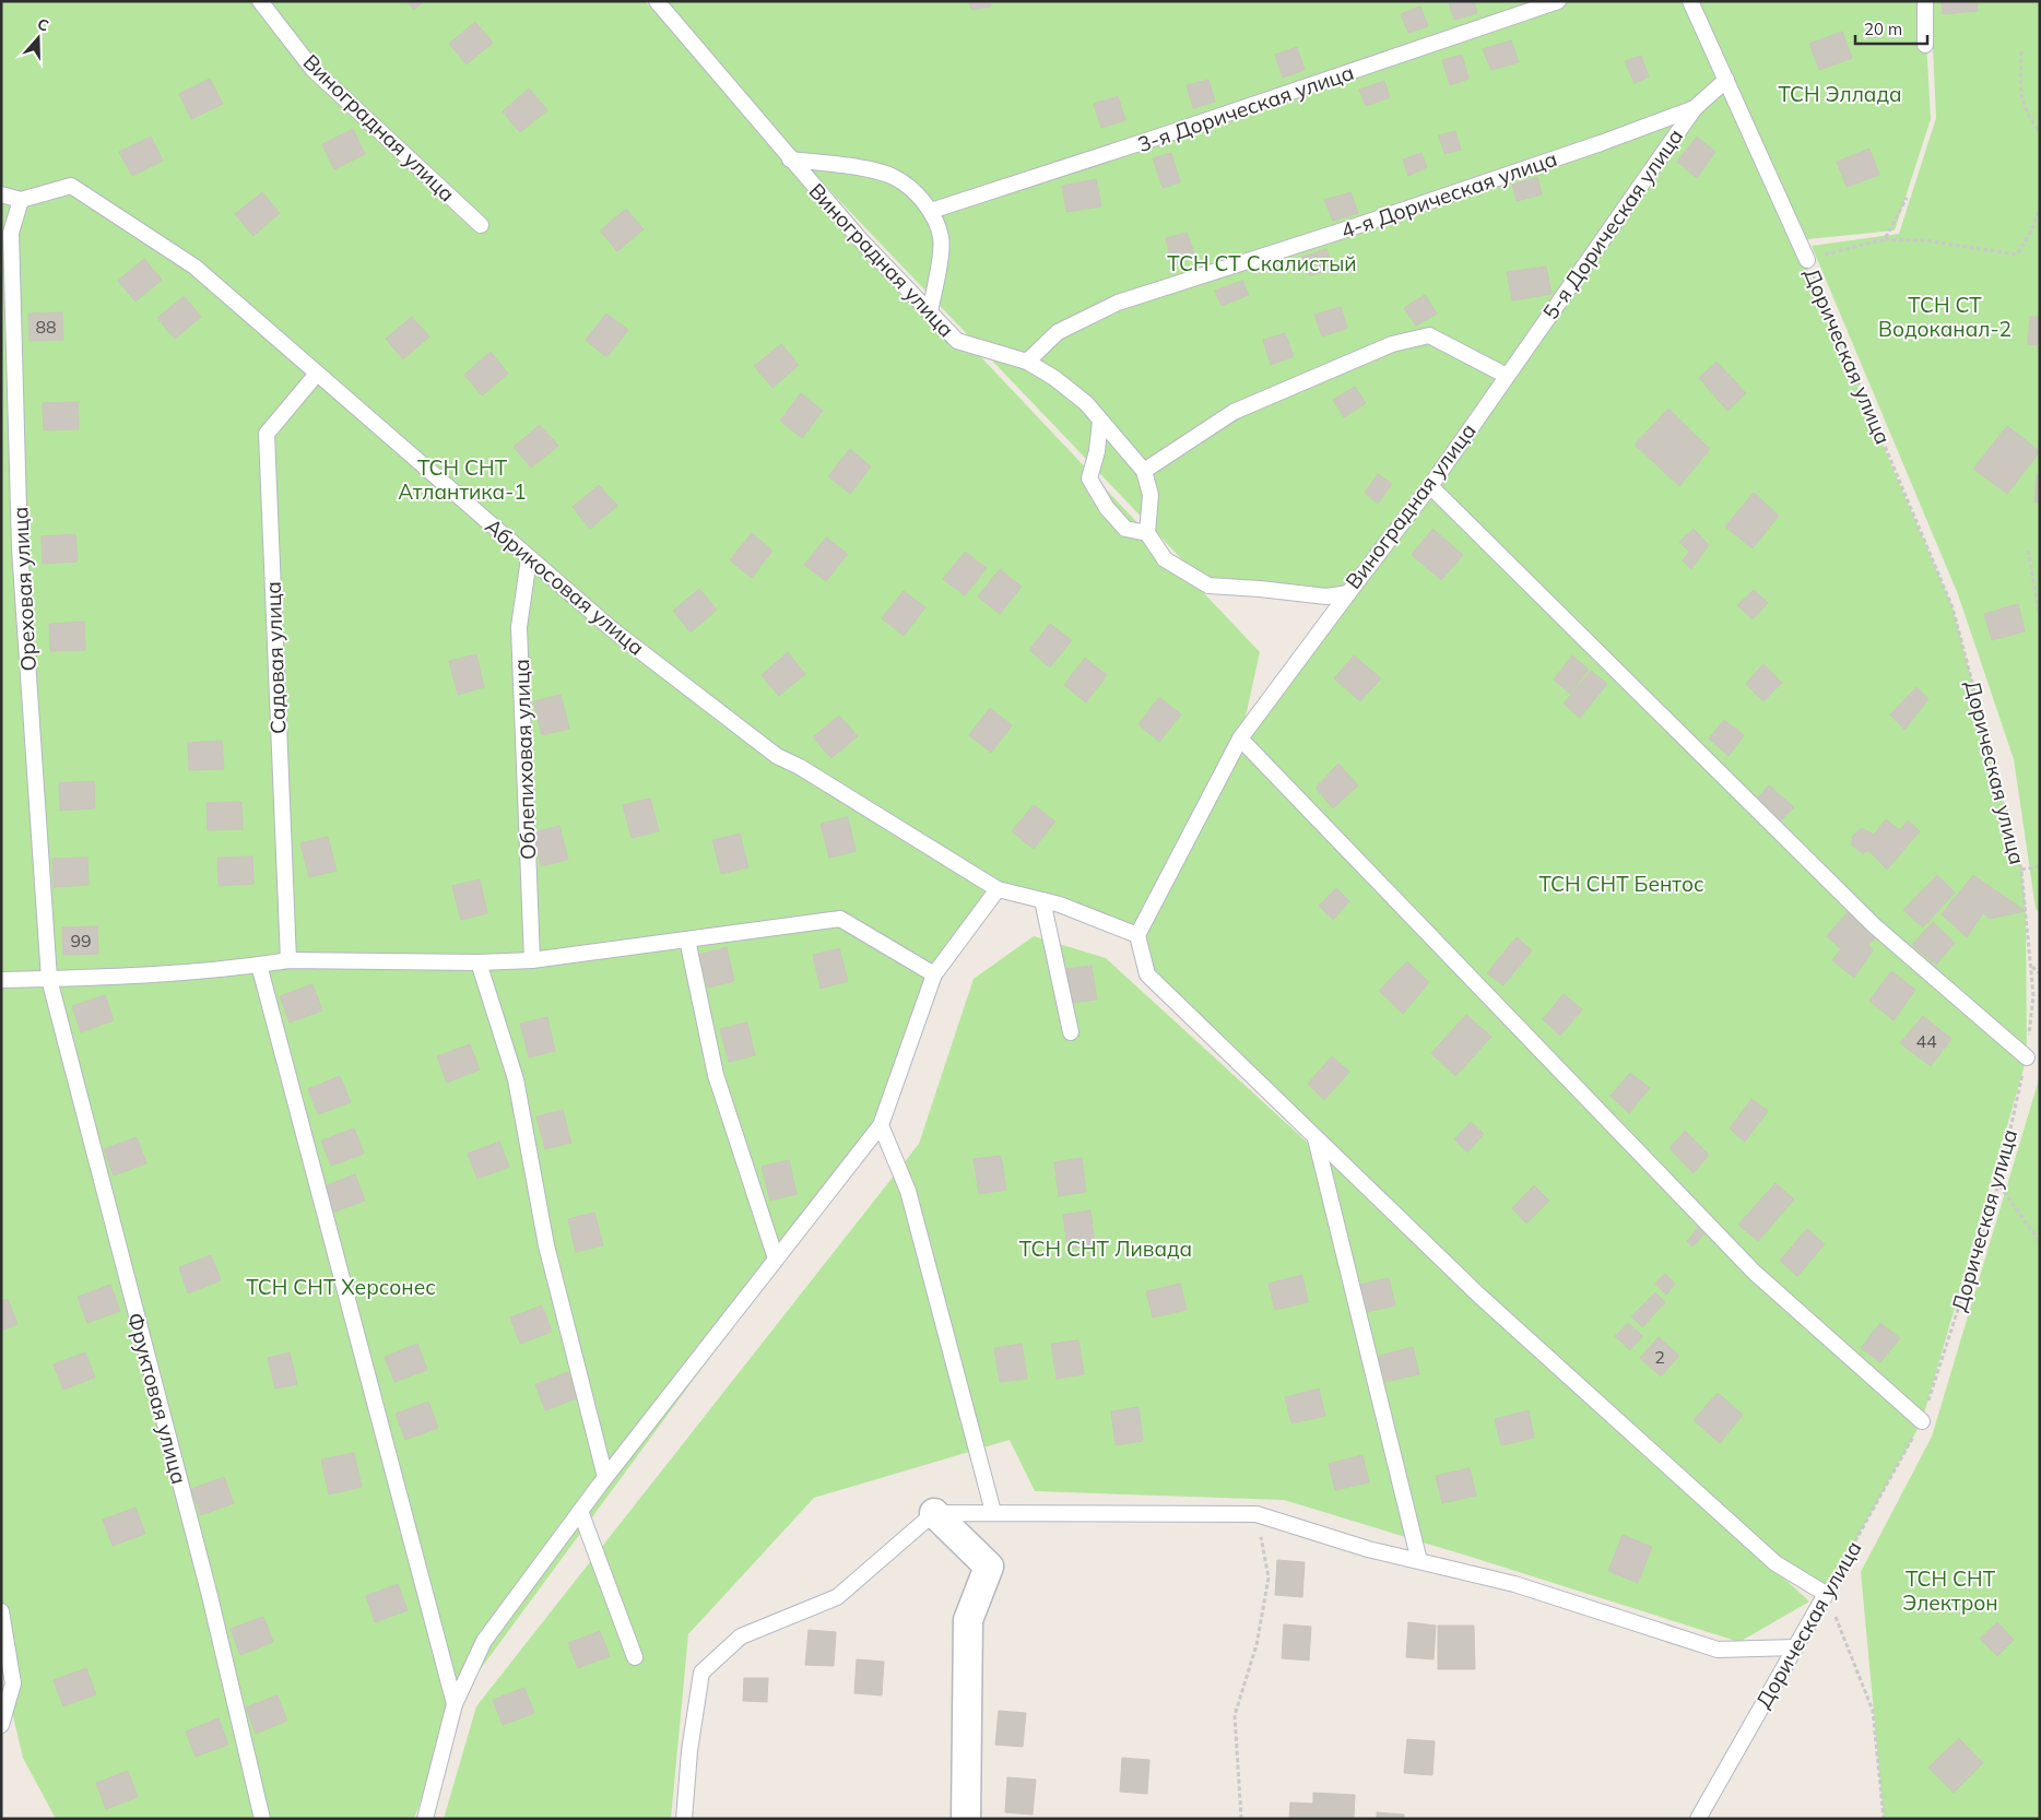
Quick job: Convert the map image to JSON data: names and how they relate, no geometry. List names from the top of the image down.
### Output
{
  "streets": {
    "lane": [
      "3-я Дорическая улица",
      "Виноградная улица",
      "4-я Дорическая улица",
      "5-я Дорическая улица",
      "Дорическая улица",
      "Абрикосовая улица",
      "Ореховая улица",
      "Садовая улица",
      "Облепиховая улица",
      "Фруктовая улица"
    ]
  },
  "crossings": [
    ["Виноградная улица", "4-я Дорическая улица"],
    ["Виноградная улица", "5-я Дорическая улица"],
    ["4-я Дорическая улица", "5-я Дорическая улица"],
    ["5-я Дорическая улица", "Дорическая улица"],
    ["Абрикосовая улица", "Ореховая улица"],
    ["Абрикосовая улица", "Садовая улица"],
    ["Абрикосовая улица", "Облепиховая улица"],
    ["Ореховая улица", "Фруктовая улица"]
  ],
  "parks": [
    "ТСН Эллада",
    "ТСН СТ Скалистый",
    "ТСН СТ Водоканал-2",
    "ТСН СНТ Атлантика-1",
    "ТСН СНТ Бентос",
    "ТСН СНТ Ливада",
    "ТСН СНТ Херсонес",
    "ТСН СНТ Электрон"
  ],
  "house_numbers": [
    "88",
    "99",
    "44",
    "2"
  ],
  "scale_bar": "20 m",
  "north": "top"
}
